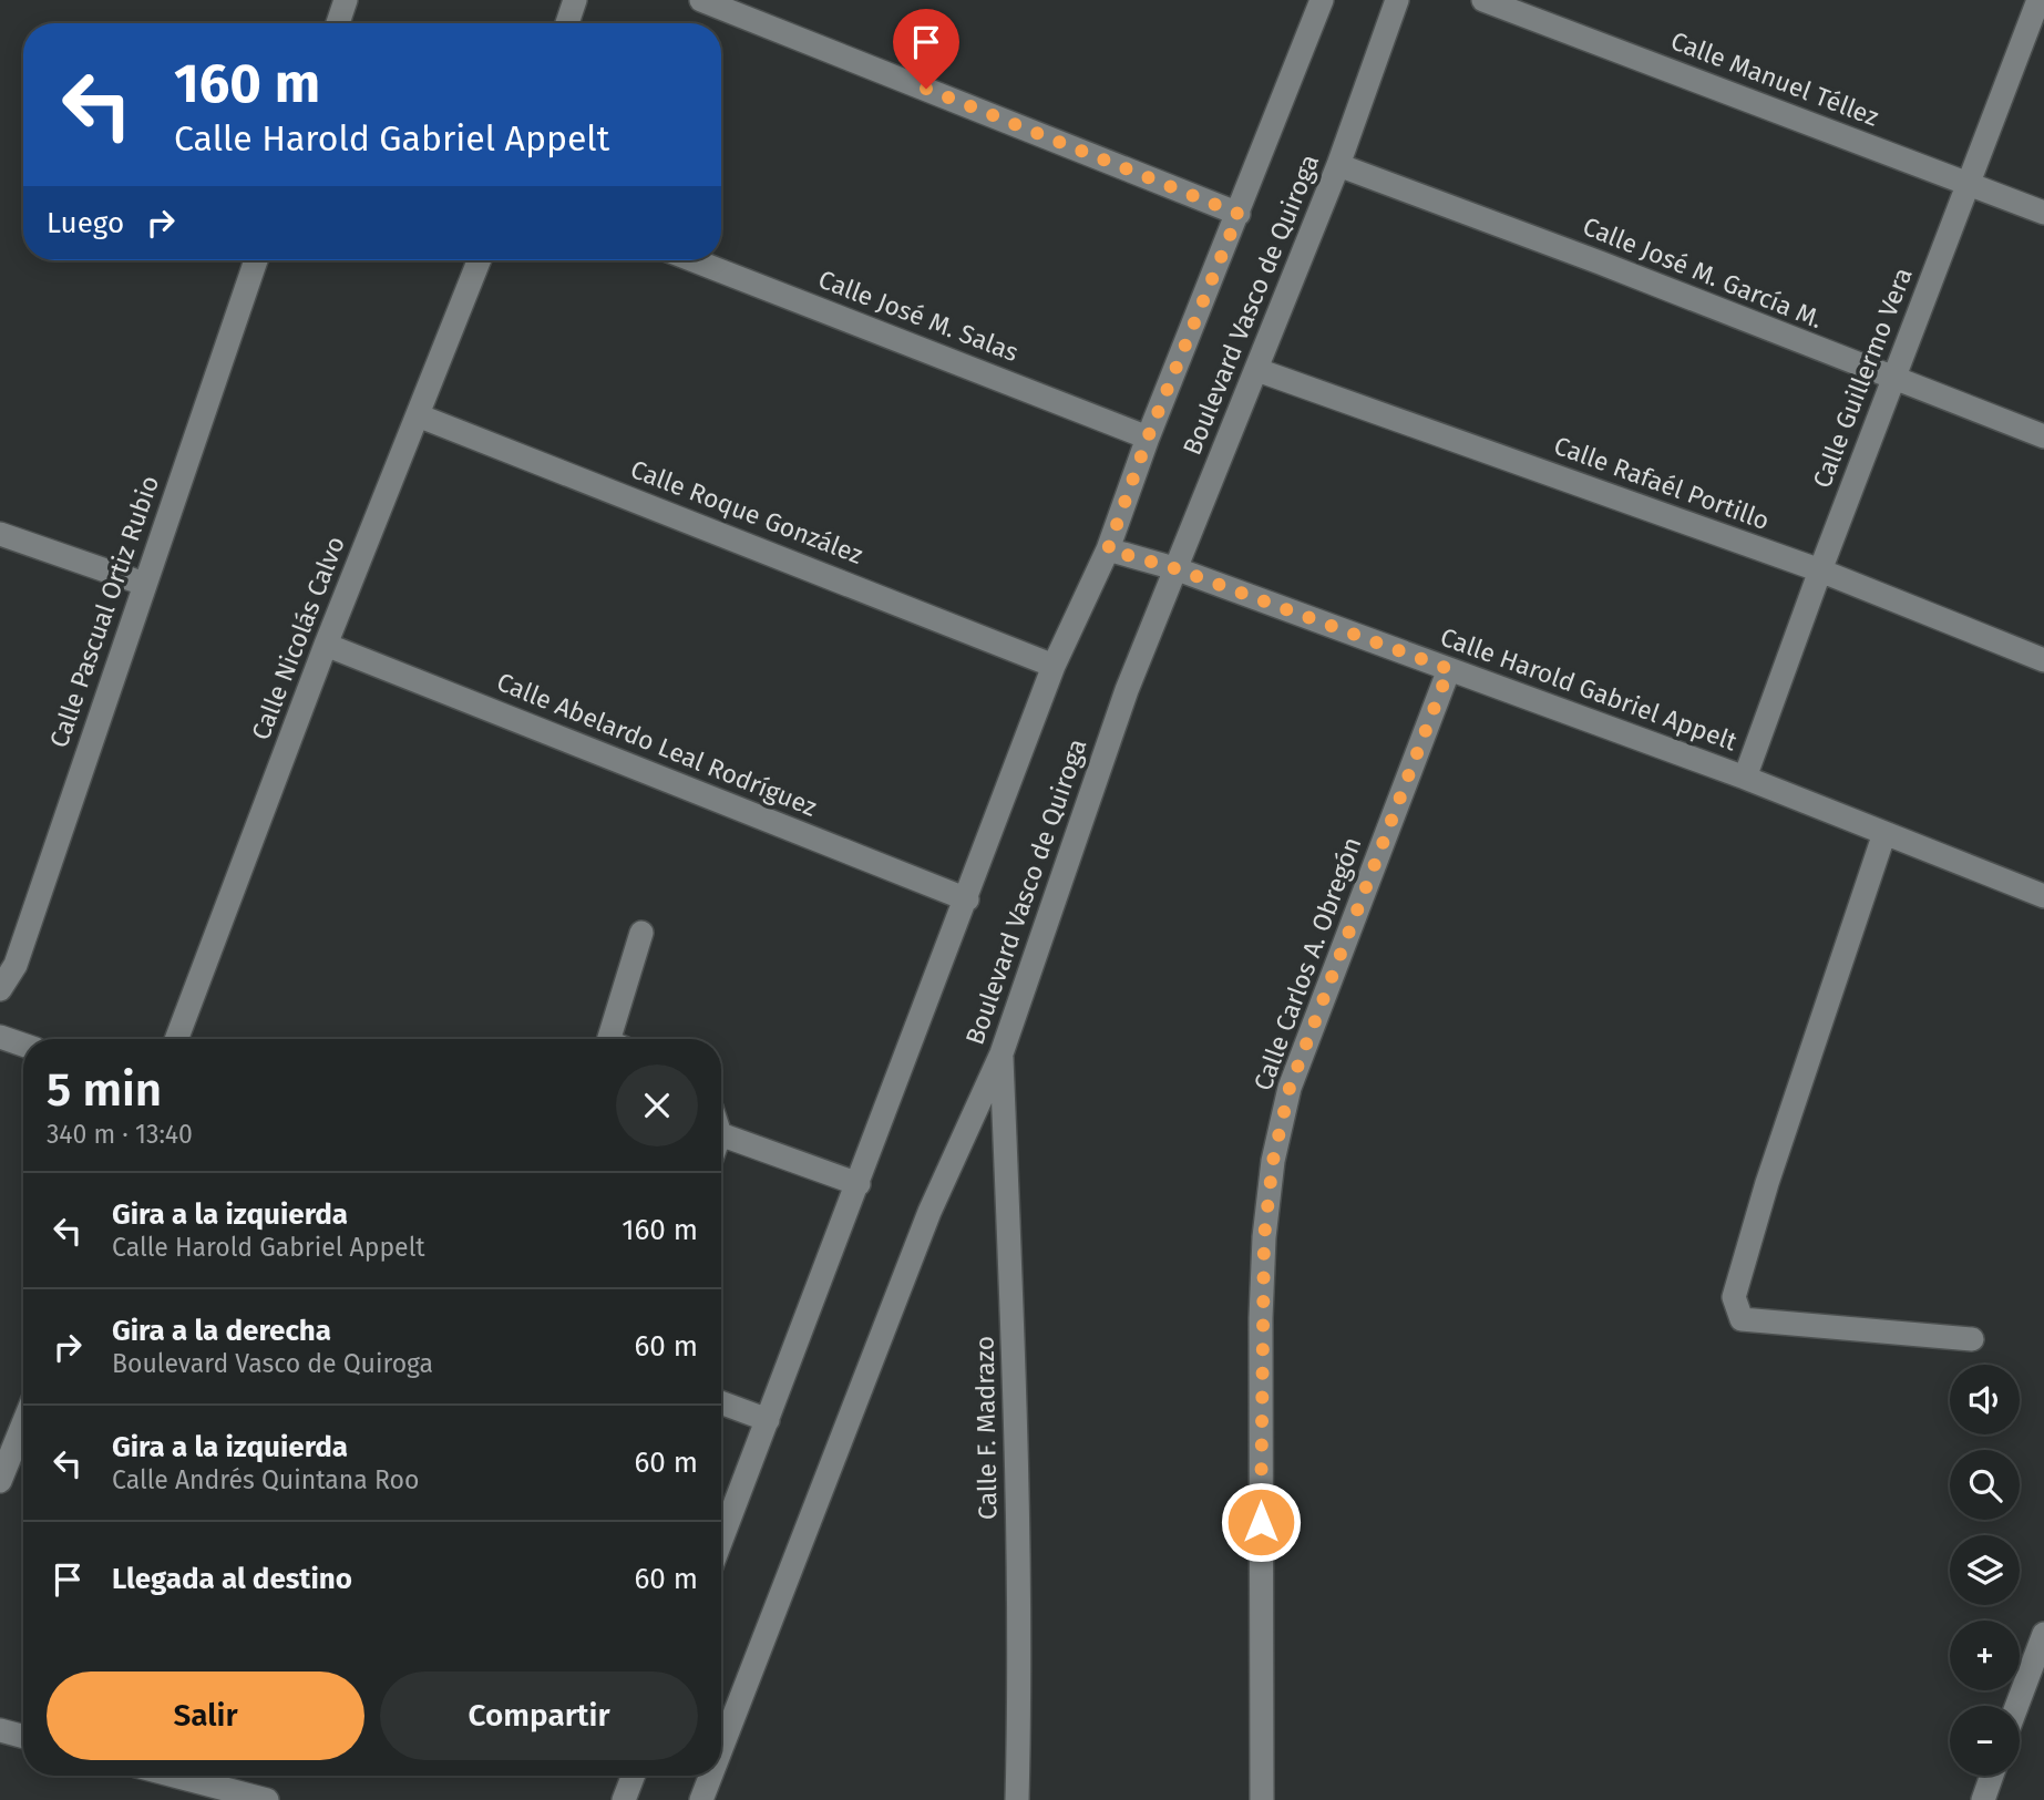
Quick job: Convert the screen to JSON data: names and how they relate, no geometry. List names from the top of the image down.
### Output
{
  "streets": {
    "street": [
      "Calle Manuel Téllez",
      "Calle José M. García M.",
      "Boulevard Vasco de Quiroga",
      "Calle José M. Salas",
      "Calle Guillermo Vera",
      "Calle Rafaél Portillo",
      "Calle Roque González",
      "Calle Pascual Ortiz Rubio",
      "Calle Nicolás Calvo",
      "Calle Harold Gabriel Appelt",
      "Calle Abelardo Leal Rodríguez",
      "Calle Carlos A. Obregón",
      "Calle F. Madrazo"
    ]
  },
  "crossings": [
    ["Calle Manuel Téllez", "Calle Guillermo Vera"],
    ["Calle José M. García M.", "Boulevard Vasco de Quiroga"],
    ["Calle José M. García M.", "Calle Guillermo Vera"],
    ["Boulevard Vasco de Quiroga", "Calle José M. Salas"],
    ["Boulevard Vasco de Quiroga", "Calle Rafaél Portillo"],
    ["Boulevard Vasco de Quiroga", "Calle Roque González"],
    ["Boulevard Vasco de Quiroga", "Calle Harold Gabriel Appelt"],
    ["Boulevard Vasco de Quiroga", "Calle Abelardo Leal Rodríguez"],
    ["Boulevard Vasco de Quiroga", "Calle F. Madrazo"],
    ["Calle Guillermo Vera", "Calle Rafaél Portillo"],
    ["Calle Guillermo Vera", "Calle Harold Gabriel Appelt"],
    ["Calle Roque González", "Calle Nicolás Calvo"],
    ["Calle Nicolás Calvo", "Calle Abelardo Leal Rodríguez"],
    ["Calle Harold Gabriel Appelt", "Calle Carlos A. Obregón"]
  ],
  "page": {
    "turn": ["160 m", "Calle Harold Gabriel Appelt"],
    "then": "Luego",
    "heading": ["5 min", "340 m · 13:40"],
    "list": [
      {
        "name": "Gira a la izquierda",
        "note": "Calle Harold Gabriel Appelt",
        "value": "160 m"
      },
      {
        "name": "Gira a la derecha",
        "note": "Boulevard Vasco de Quiroga",
        "value": "60 m"
      },
      {
        "name": "Gira a la izquierda",
        "note": "Calle Andrés Quintana Roo",
        "value": "60 m"
      },
      {
        "name": "Llegada al destino",
        "value": "60 m"
      }
    ],
    "map_buttons": ["+", "−"],
    "buttons": ["Salir", "Compartir"]
  }
}
